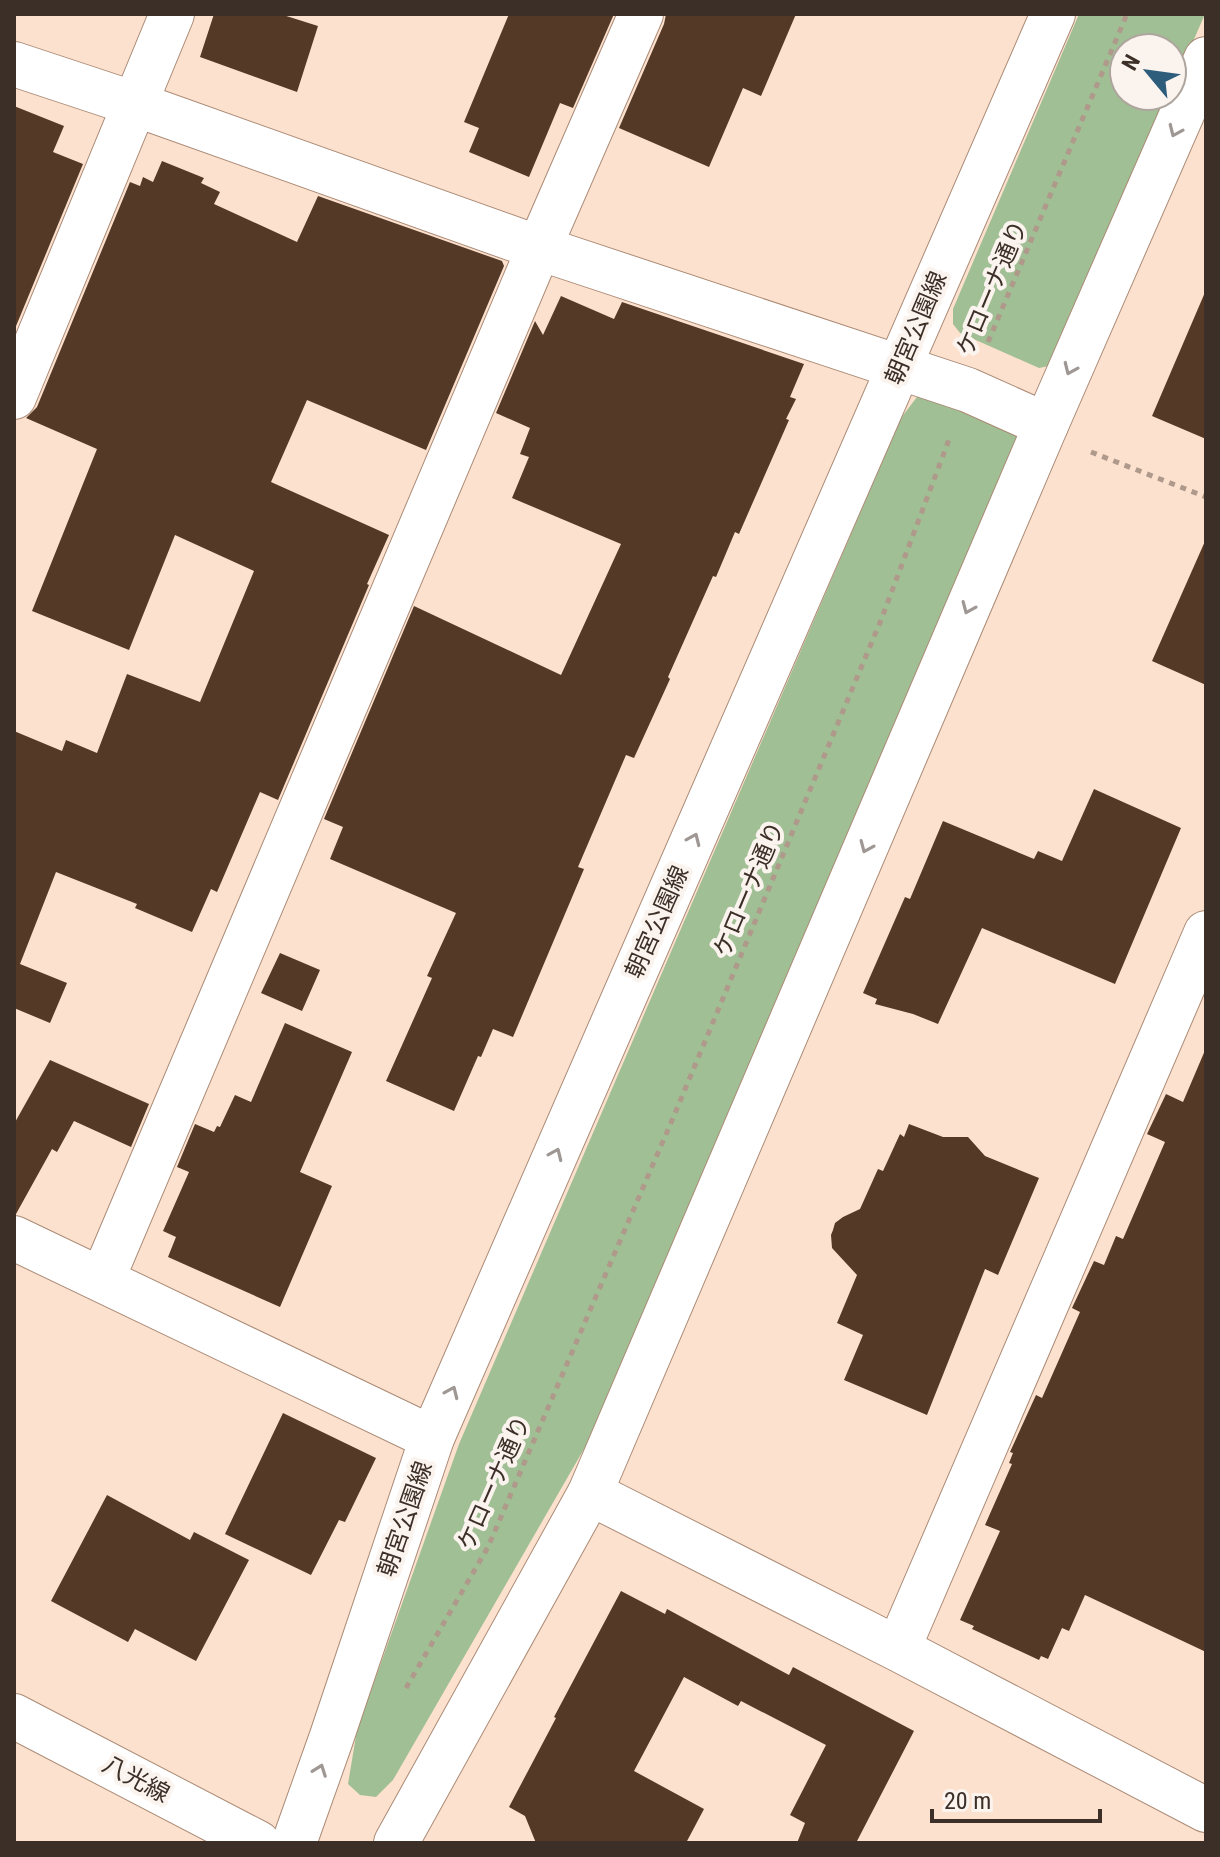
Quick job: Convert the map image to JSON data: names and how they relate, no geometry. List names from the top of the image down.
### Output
{
  "streets": {
    "street": ["朝宮公園線", "八光線"],
    "path": ["ケローナ通り"]
  },
  "scale_bar": "20 m",
  "north": "top left"
}
